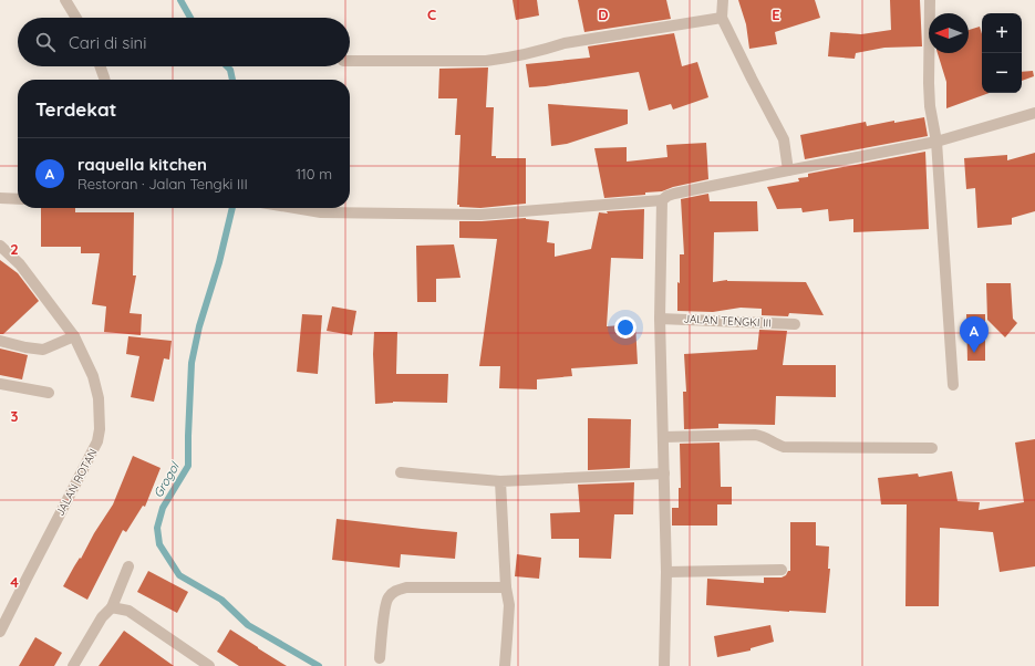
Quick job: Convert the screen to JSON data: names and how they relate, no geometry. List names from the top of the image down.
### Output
{
  "streets": {
    "street": ["JALAN TENGKI III", "JALAN ROTAN"]
  },
  "water": ["Grogol"],
  "north": "left",
  "page": {
    "map_buttons": ["+", "−"],
    "search": "Cari di sini",
    "heading": "Terdekat",
    "list": [
      {
        "mark": "A",
        "name": "raquella kitchen",
        "note": "Restoran · Jalan Tengki III",
        "value": "110 m"
      }
    ],
    "pins": "A"
  },
  "grid": {
    "columns": ["C", "D", "E"],
    "rows": ["2", "3", "4"]
  }
}
